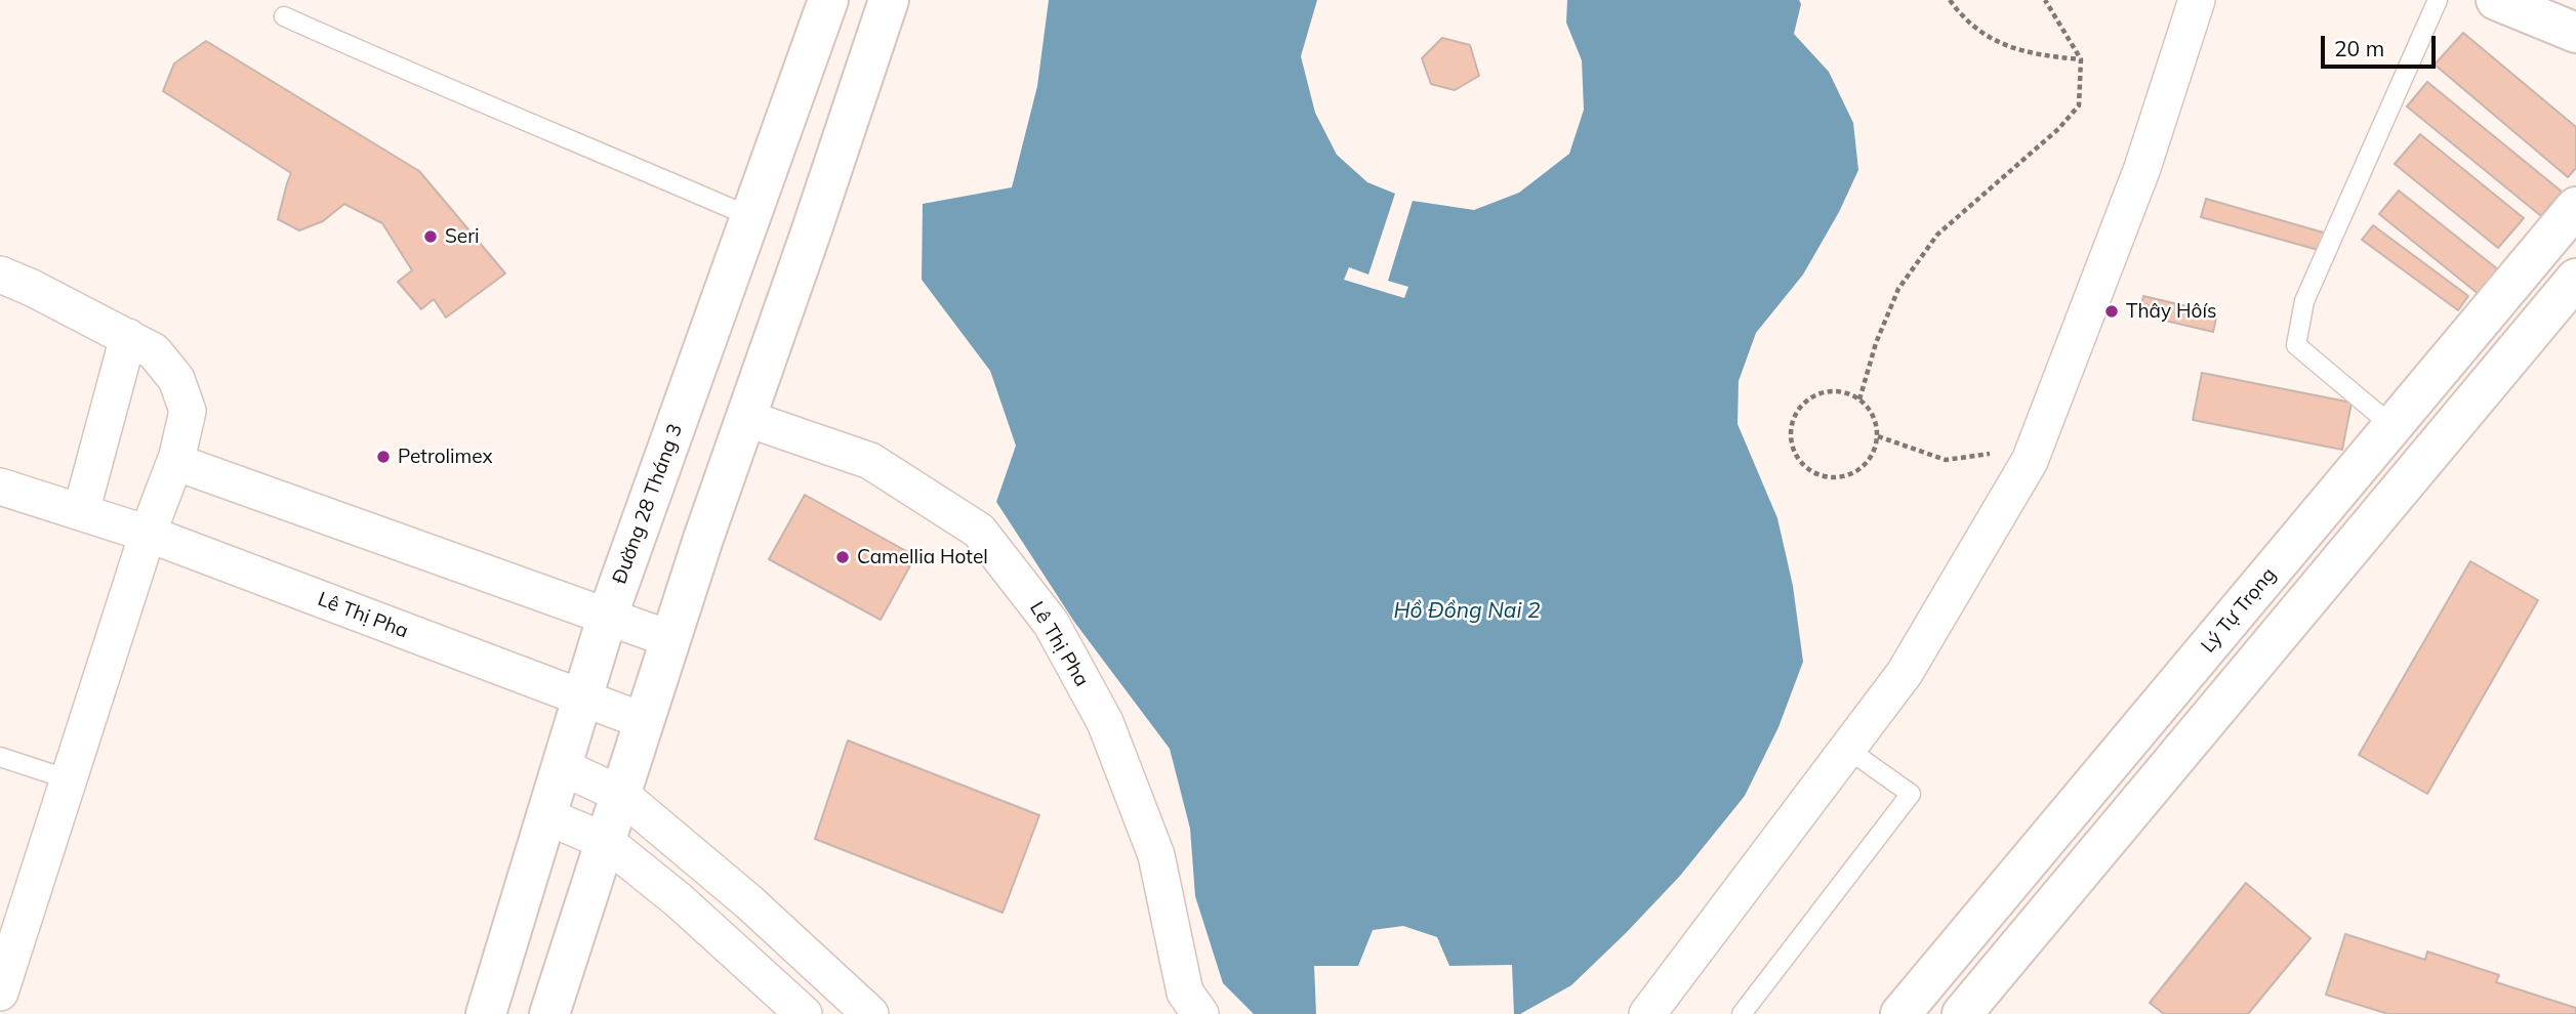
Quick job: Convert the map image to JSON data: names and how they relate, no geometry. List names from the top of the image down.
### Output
{
  "streets": {
    "street": ["Đường 28 Tháng 3", "Lý Tự Trọng", "Lê Thị Pha"]
  },
  "crossings": [
    ["Đường 28 Tháng 3", "Lê Thị Pha"]
  ],
  "water": ["Hồ Đồng Nai 2"],
  "places": [
    "Seri",
    "Thây Hôís",
    "Petrolimex",
    "Camellia Hotel"
  ],
  "scale_bar": "20 m"
}
